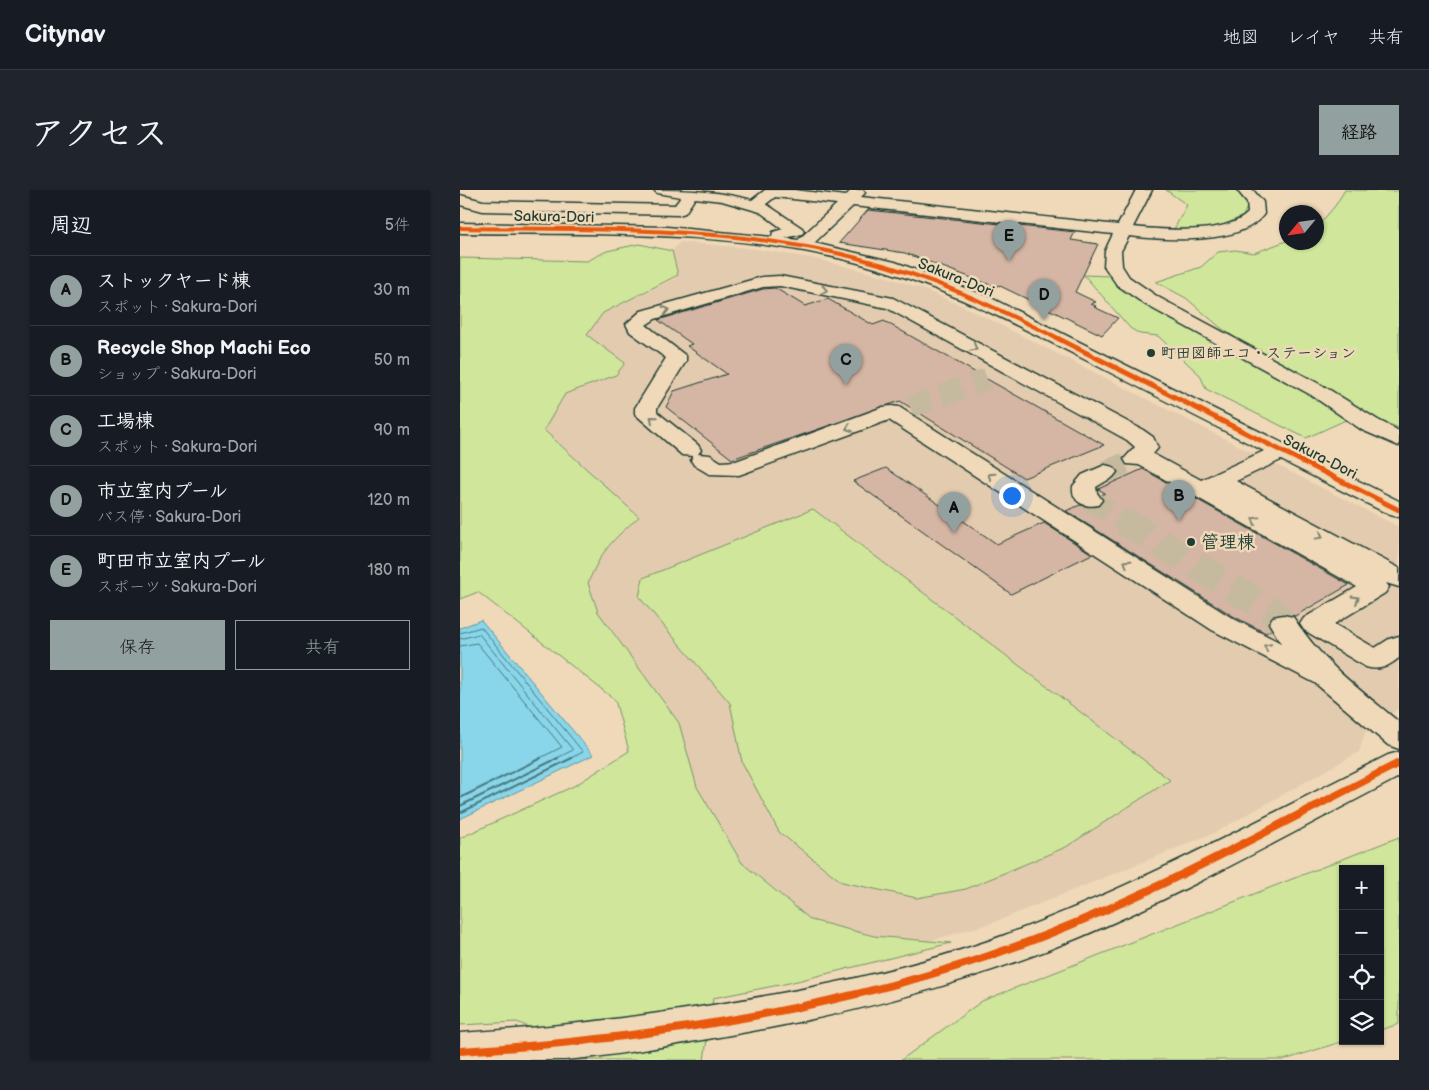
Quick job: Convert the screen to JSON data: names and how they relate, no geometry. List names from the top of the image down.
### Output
{
  "streets": {
    "street": ["Sakura-Dori"]
  },
  "places": ["町田図師エコ・ステーション", "管理棟"],
  "north": "bottom left",
  "page": {
    "header": "Citynav",
    "nav": ["地図", "レイヤ", "共有"],
    "title": "アクセス",
    "buttons": [
      "経路",
      ["保存", "共有"]
    ],
    "heading": ["周辺", "5件"],
    "pins": [
      "E",
      "D",
      "C",
      "B",
      "A"
    ],
    "list": [
      {
        "mark": "A",
        "name": "ストックヤード棟",
        "note": "スポット · Sakura-Dori",
        "value": "30 m"
      },
      {
        "mark": "B",
        "name": "Recycle Shop Machi Eco",
        "note": "ショップ · Sakura-Dori",
        "value": "50 m"
      },
      {
        "mark": "C",
        "name": "工場棟",
        "note": "スポット · Sakura-Dori",
        "value": "90 m"
      },
      {
        "mark": "D",
        "name": "市立室内プール",
        "note": "バス停 · Sakura-Dori",
        "value": "120 m"
      },
      {
        "mark": "E",
        "name": "町田市立室内プール",
        "note": "スポーツ · Sakura-Dori",
        "value": "180 m"
      }
    ],
    "map_buttons": ["+", "−"]
  }
}
